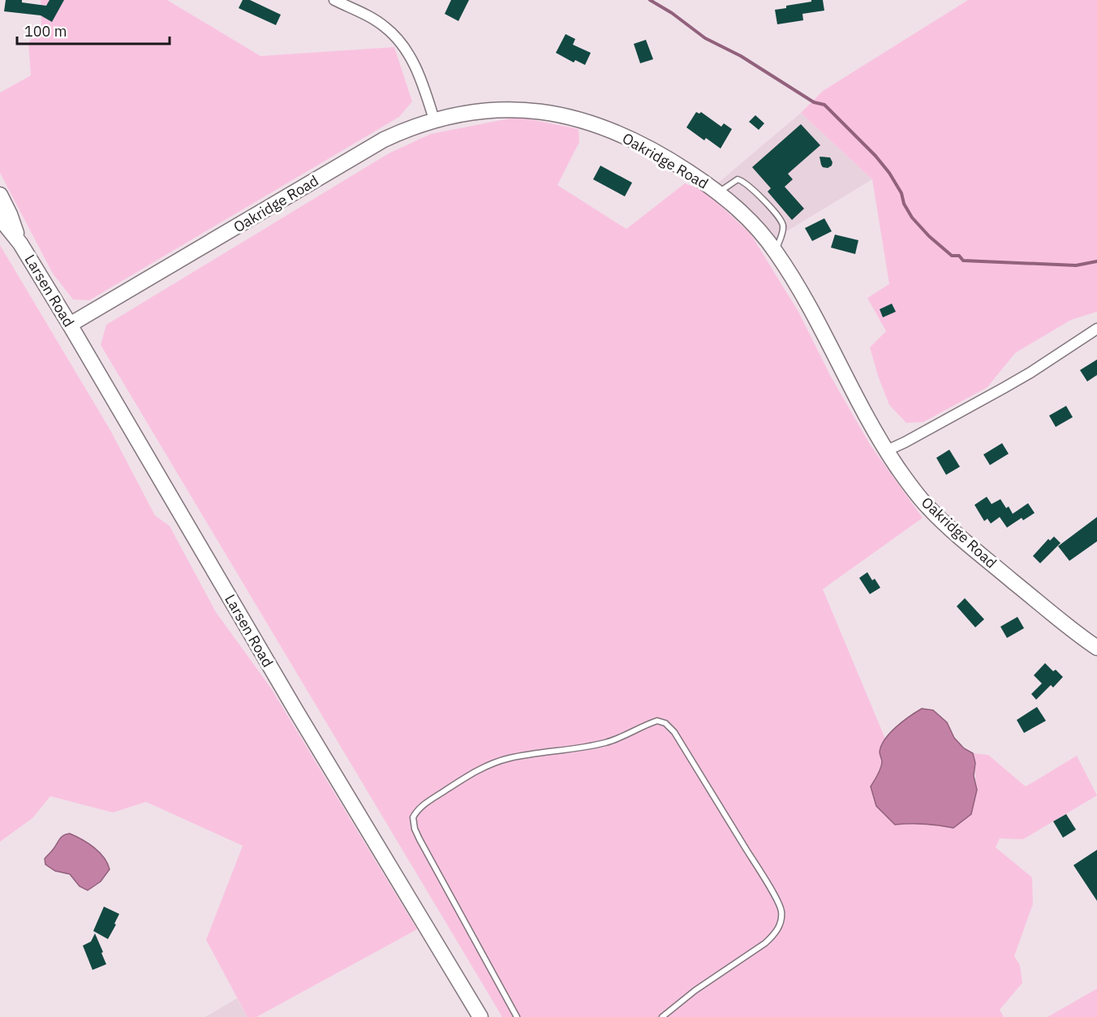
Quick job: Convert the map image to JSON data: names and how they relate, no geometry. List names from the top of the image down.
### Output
{
  "streets": {
    "street": ["Oakridge Road", "Larsen Road"]
  },
  "crossings": [
    ["Oakridge Road", "Larsen Road"]
  ],
  "scale_bar": "100 m"
}
